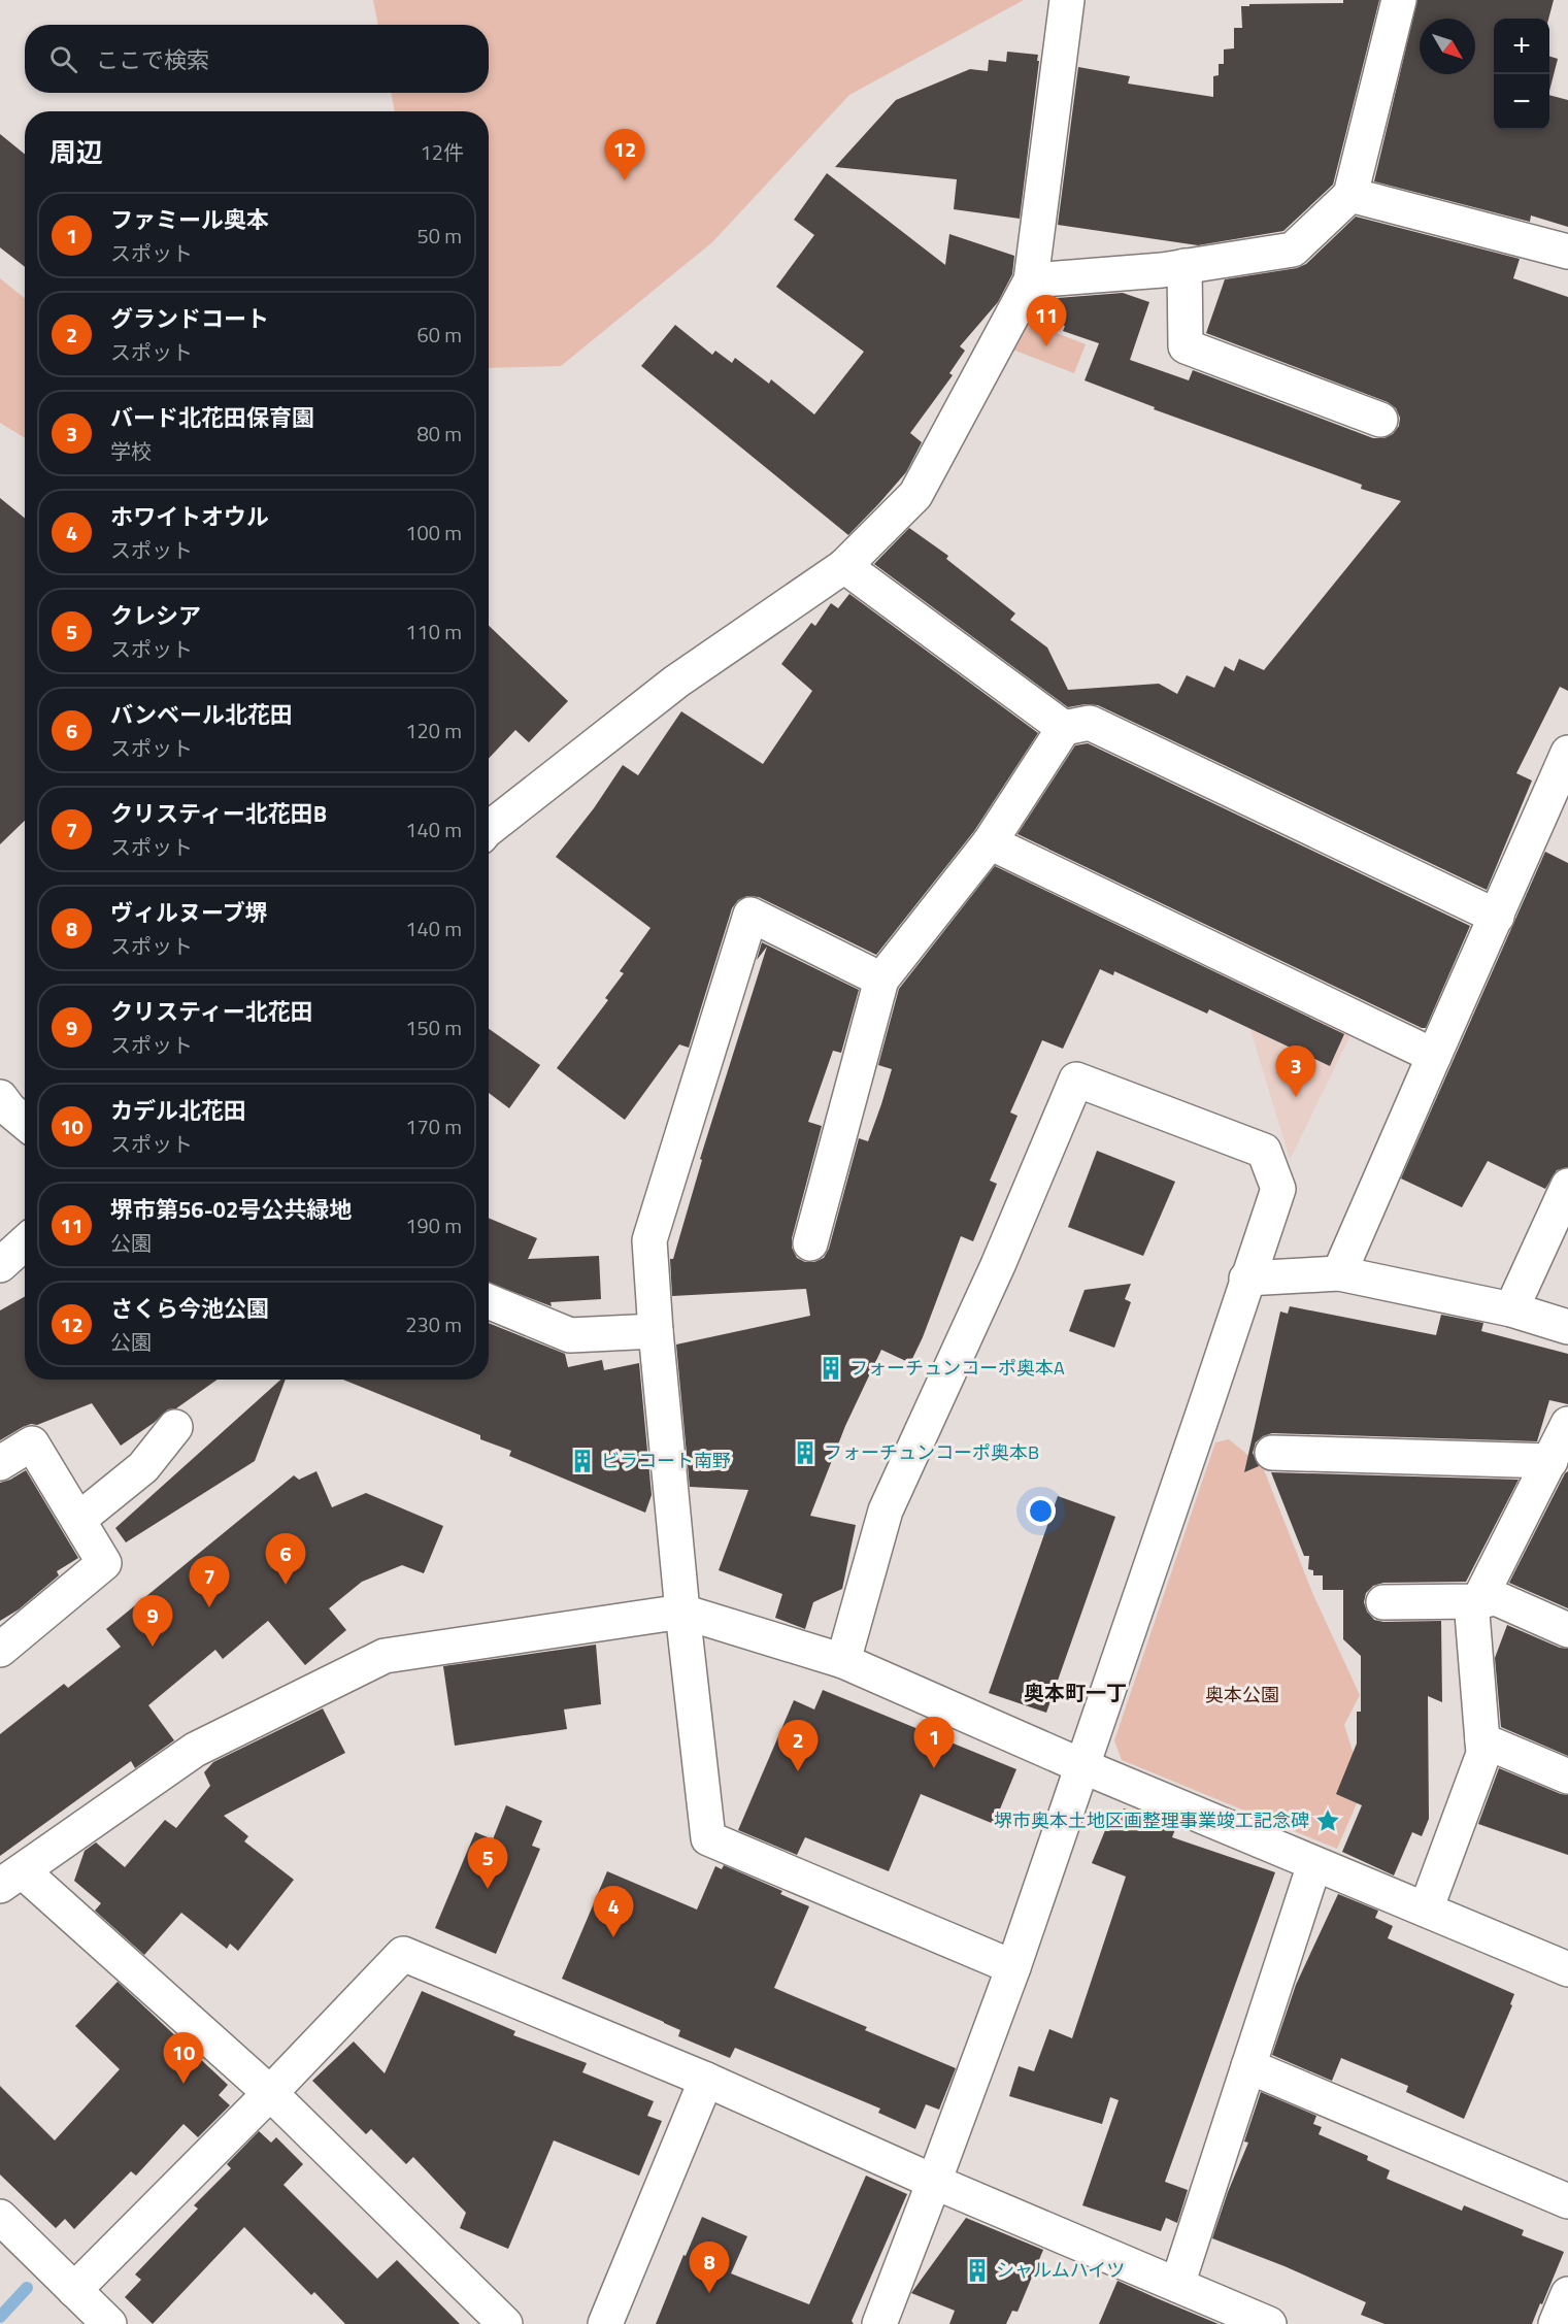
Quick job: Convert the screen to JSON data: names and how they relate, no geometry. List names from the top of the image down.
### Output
{
  "districts": ["奥本町一丁"],
  "parks": ["奥本公園"],
  "places": {
    "building": [
      "フォーチュンコーポ奥本A",
      "フォーチュンコーポ奥本B",
      "ビラコート南野",
      "シャルムハイツ"
    ],
    "place": ["堺市奥本土地区画整理事業竣工記念碑"]
  },
  "north": "bottom right",
  "page": {
    "map_buttons": ["+", "−"],
    "search": "ここで検索",
    "heading": ["周辺", "12件"],
    "pins": [
      "12",
      "11",
      "3",
      "6",
      "7",
      "9",
      "1",
      "2",
      "5",
      "4",
      "10",
      "8"
    ],
    "list": [
      {
        "mark": "1",
        "name": "ファミール奥本",
        "note": "スポット",
        "value": "50 m"
      },
      {
        "mark": "2",
        "name": "グランドコート",
        "note": "スポット",
        "value": "60 m"
      },
      {
        "mark": "3",
        "name": "バード北花田保育園",
        "note": "学校",
        "value": "80 m"
      },
      {
        "mark": "4",
        "name": "ホワイトオウル",
        "note": "スポット",
        "value": "100 m"
      },
      {
        "mark": "5",
        "name": "クレシア",
        "note": "スポット",
        "value": "110 m"
      },
      {
        "mark": "6",
        "name": "バンベール北花田",
        "note": "スポット",
        "value": "120 m"
      },
      {
        "mark": "7",
        "name": "クリスティー北花田B",
        "note": "スポット",
        "value": "140 m"
      },
      {
        "mark": "8",
        "name": "ヴィルヌーブ堺",
        "note": "スポット",
        "value": "140 m"
      },
      {
        "mark": "9",
        "name": "クリスティー北花田",
        "note": "スポット",
        "value": "150 m"
      },
      {
        "mark": "10",
        "name": "カデル北花田",
        "note": "スポット",
        "value": "170 m"
      },
      {
        "mark": "11",
        "name": "堺市第56-02号公共緑地",
        "note": "公園",
        "value": "190 m"
      },
      {
        "mark": "12",
        "name": "さくら今池公園",
        "note": "公園",
        "value": "230 m"
      }
    ]
  }
}
